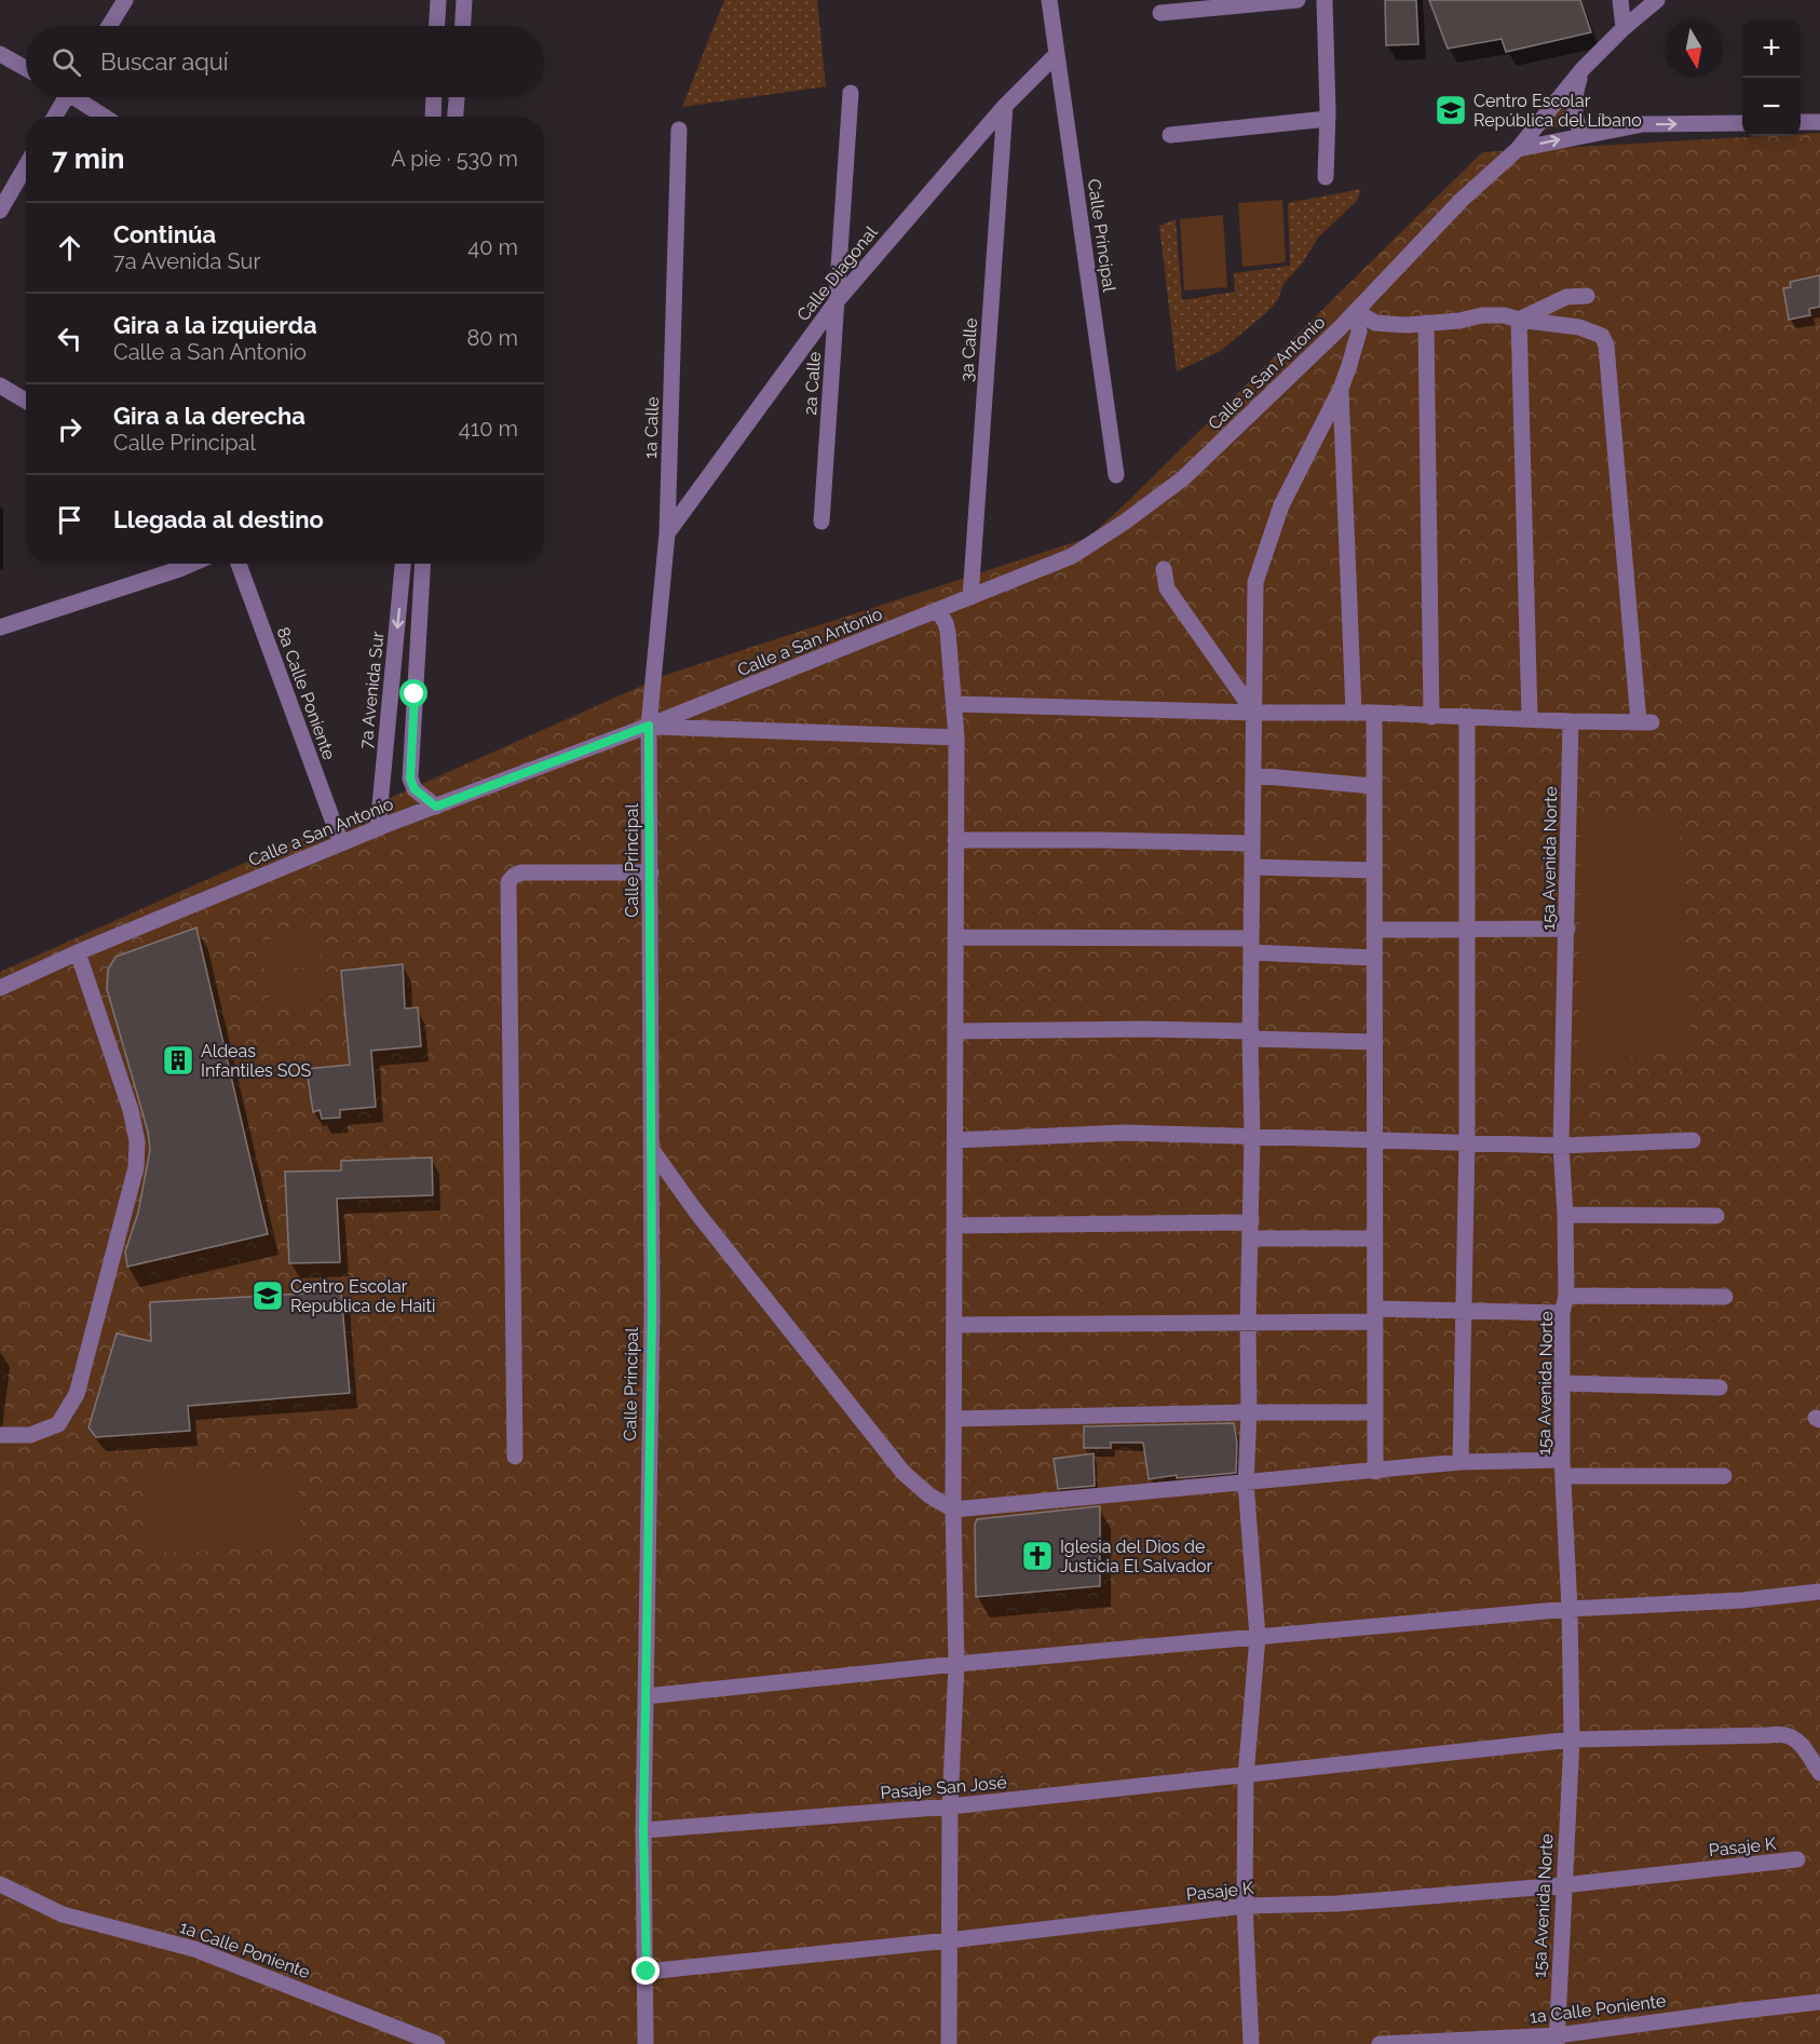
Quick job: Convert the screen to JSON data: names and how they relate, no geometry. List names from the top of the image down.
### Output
{
  "streets": {
    "street": [
      "Calle Principal",
      "Calle Diagonal",
      "3a Calle",
      "Calle a San Antonio",
      "2a Calle",
      "1a Calle",
      "7a Avenida Sur",
      "8a Calle Poniente",
      "15a Avenida Norte",
      "Pasaje San José",
      "Pasaje K",
      "1a Calle Poniente"
    ]
  },
  "crossings": [
    ["Calle Principal", "Calle Diagonal"],
    ["Calle Principal", "Calle a San Antonio"],
    ["Calle Principal", "1a Calle"],
    ["Calle Principal", "Pasaje San José"],
    ["Calle Principal", "Pasaje K"],
    ["Calle Diagonal", "3a Calle"],
    ["Calle Diagonal", "2a Calle"],
    ["Calle Diagonal", "1a Calle"],
    ["3a Calle", "Calle a San Antonio"],
    ["Calle a San Antonio", "1a Calle"],
    ["Calle a San Antonio", "7a Avenida Sur"],
    ["Calle a San Antonio", "8a Calle Poniente"],
    ["15a Avenida Norte", "Pasaje San José"],
    ["15a Avenida Norte", "Pasaje K"],
    ["15a Avenida Norte", "1a Calle Poniente"]
  ],
  "places": {
    "school or university": ["Centro Escolar República del Líbano", "Centro Escolar Republica de Haiti"],
    "building": ["Aldeas Infantiles SOS"],
    "church": ["Iglesia del Dios de Justicia El Salvador"]
  },
  "north": "bottom",
  "page": {
    "map_buttons": ["+", "−"],
    "search": "Buscar aquí",
    "heading": ["7 min", "A pie · 530 m"],
    "list": [
      ["Continúa", "7a Avenida Sur", "40 m"],
      ["Gira a la izquierda", "Calle a San Antonio", "80 m"],
      ["Gira a la derecha", "Calle Principal", "410 m"],
      "Llegada al destino"
    ]
  }
}
